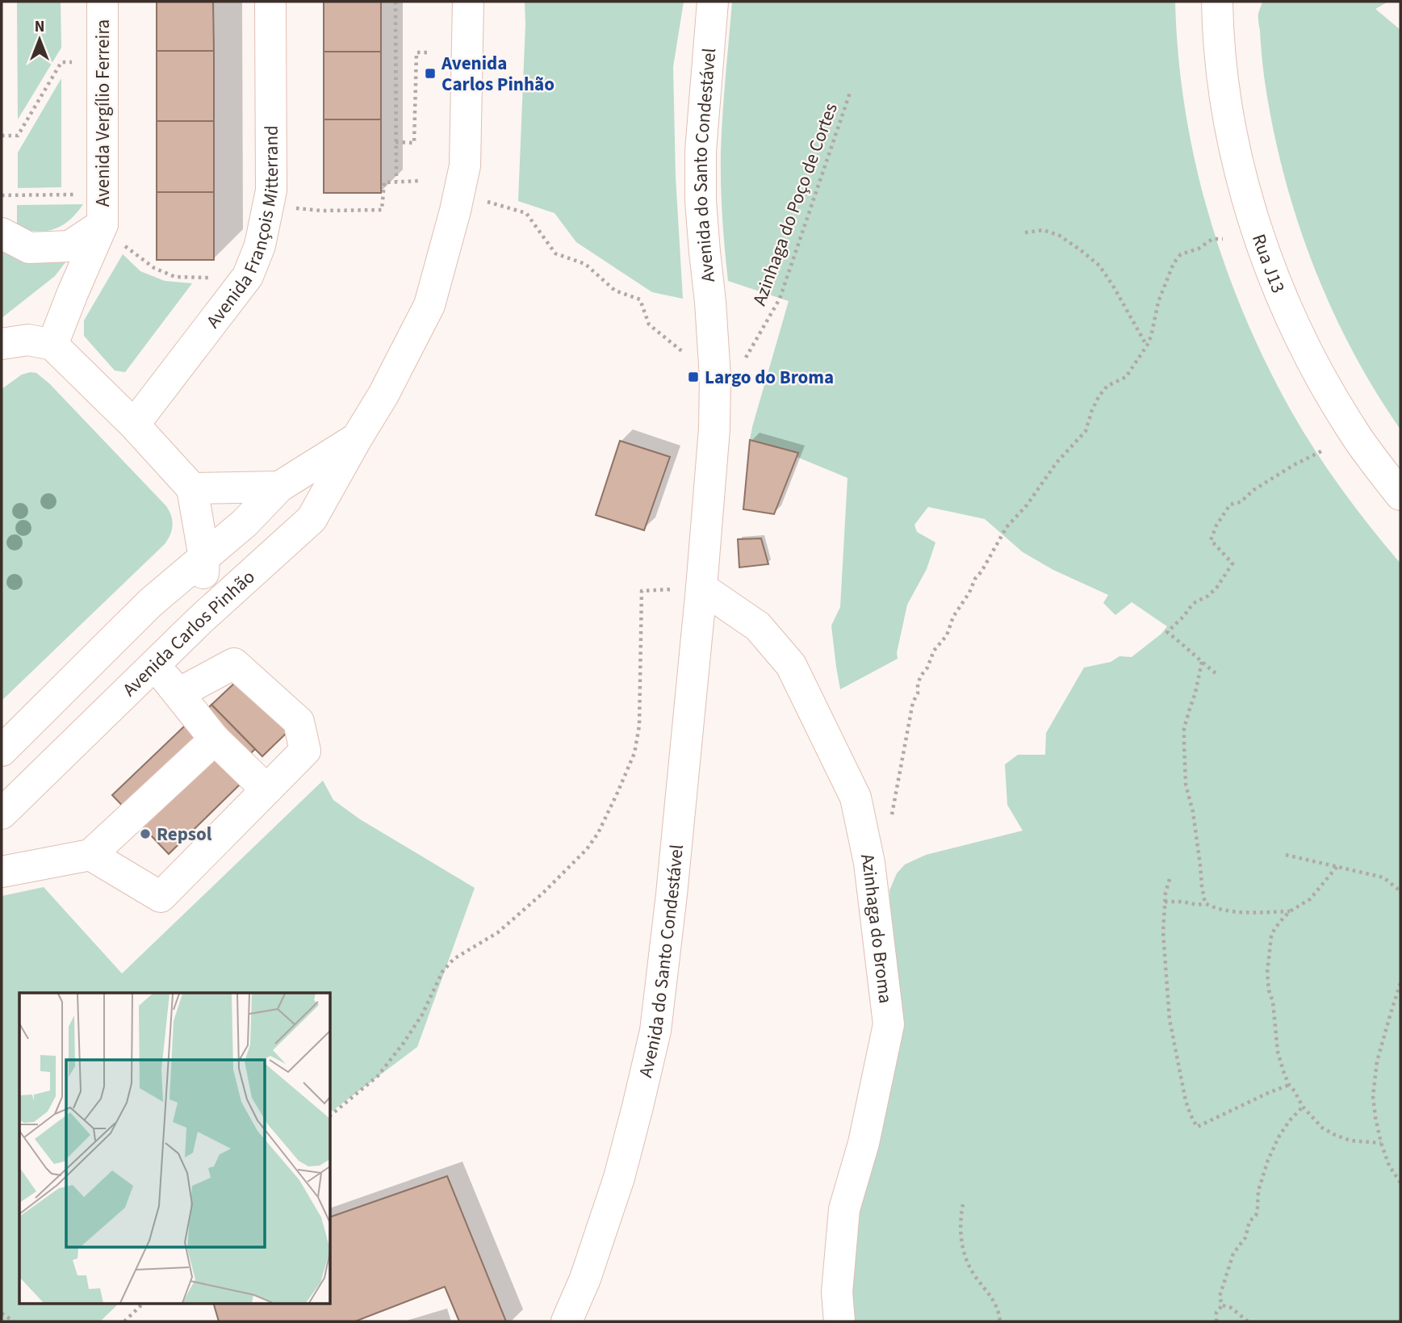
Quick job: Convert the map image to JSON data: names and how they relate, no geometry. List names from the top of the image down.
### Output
{
  "streets": {
    "main road": [
      "Avenida Vergílio Ferreira",
      "Avenida do Santo Condestável",
      "Avenida François Mitterrand",
      "Rua J13",
      "Avenida Carlos Pinhão",
      "Azinhaga do Broma"
    ],
    "path": ["Azinhaga do Poço de Cortes"]
  },
  "crossings": [
    ["Avenida do Santo Condestável", "Azinhaga do Poço de Cortes"],
    ["Avenida do Santo Condestável", "Azinhaga do Broma"]
  ],
  "places": {
    "transit": ["Avenida Carlos Pinhão", "Largo do Broma"],
    "other": ["Repsol"]
  },
  "north": "top"
}
